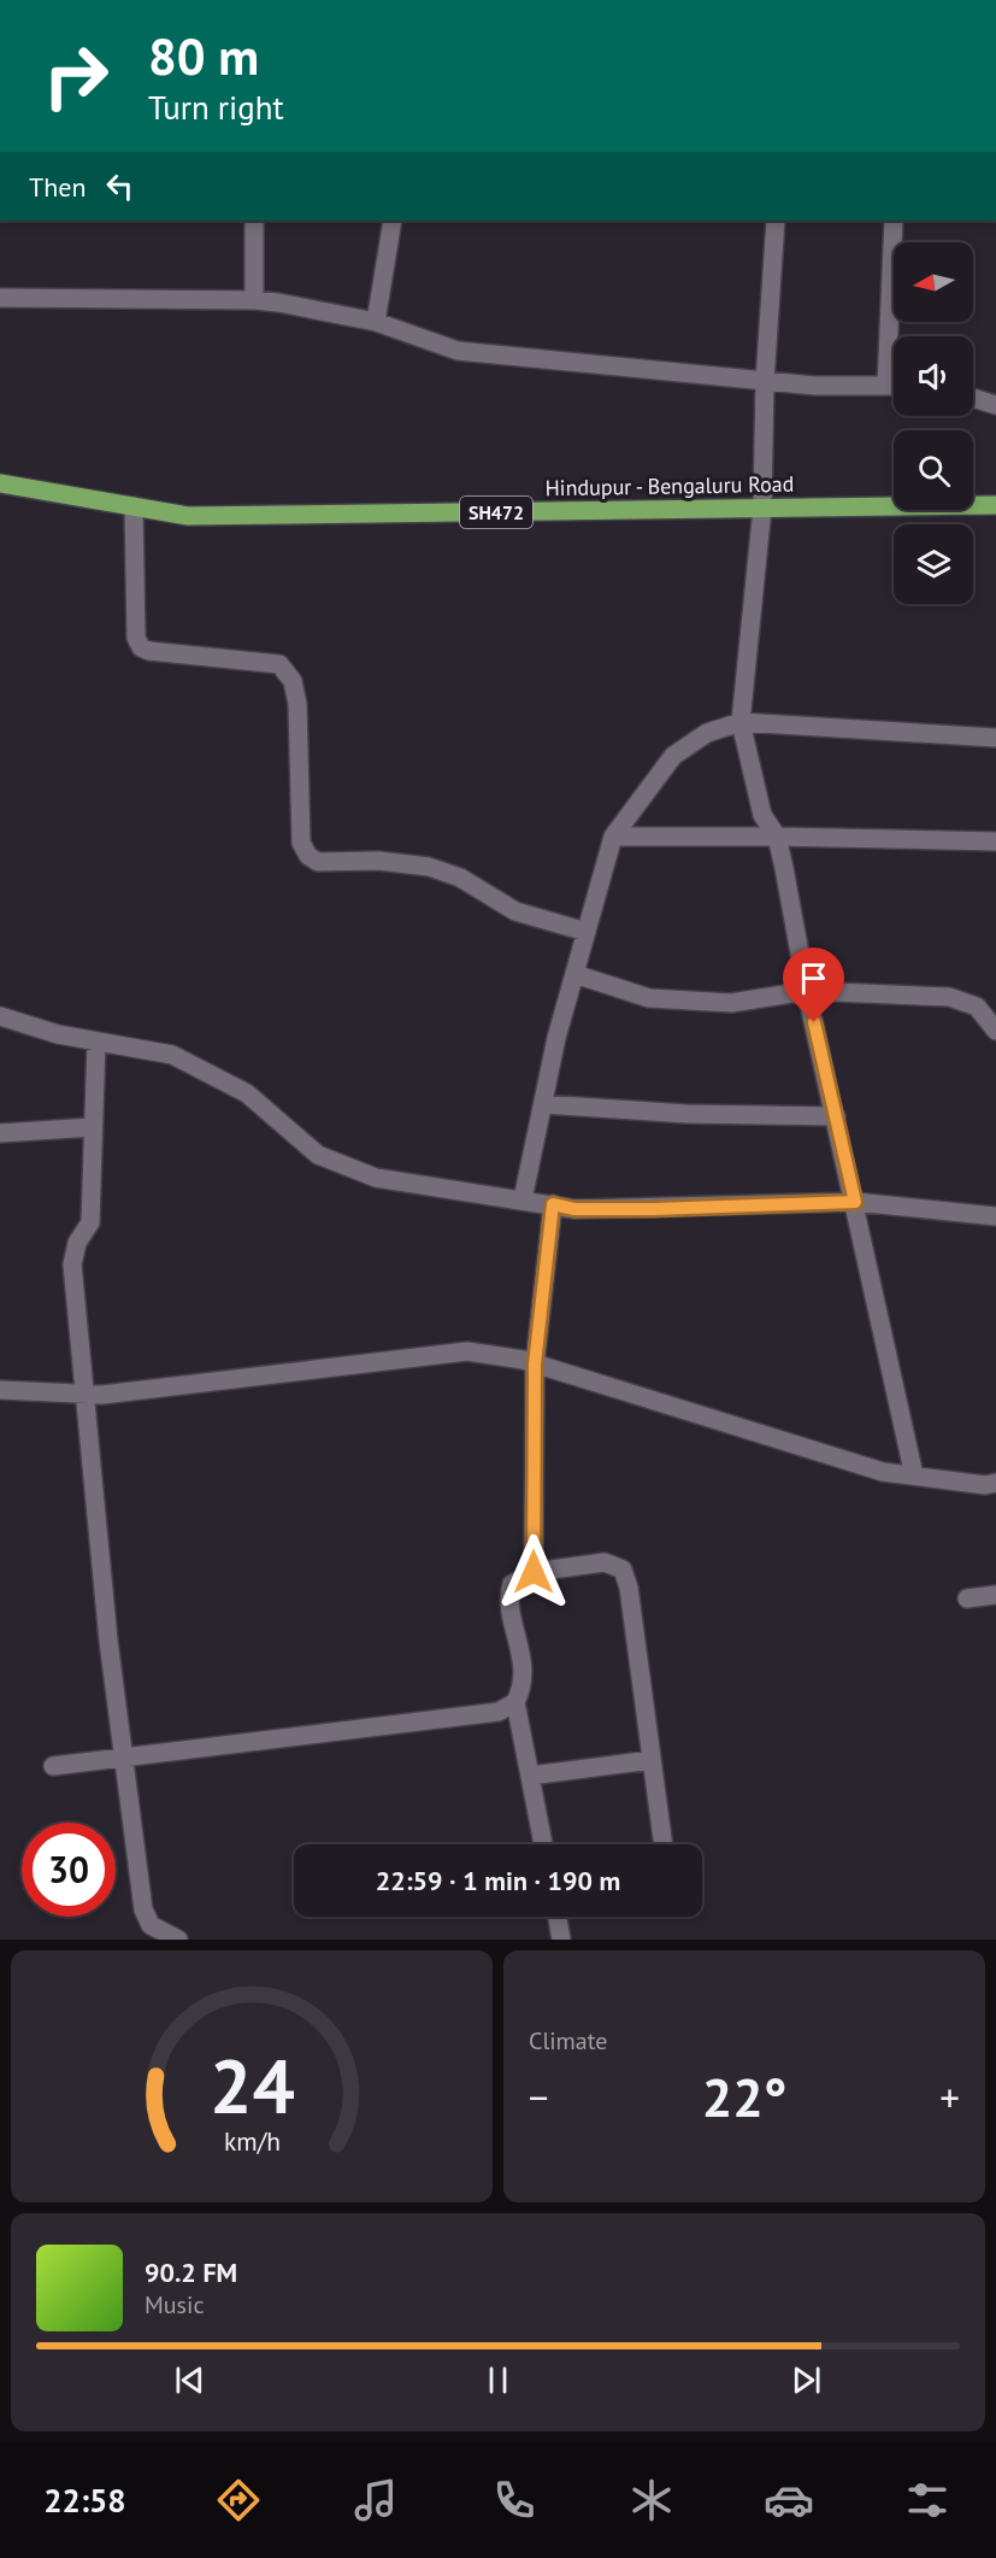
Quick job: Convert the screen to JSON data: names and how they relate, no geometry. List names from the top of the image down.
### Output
{
  "streets": {
    "main road": ["Hindupur - Bengaluru Road", "SH472"]
  },
  "north": "left",
  "page": {
    "turn": ["80 m", "Turn right"],
    "then": "Then",
    "limit": "30",
    "trip": "22:59 · 1 min · 190 m",
    "tile": "Climate",
    "heat": ["−", "22°", "+"],
    "song": ["90.2 FM", "Music"],
    "tabs": "22:58",
    "gauge": ["24", "km/h"]
  }
}
